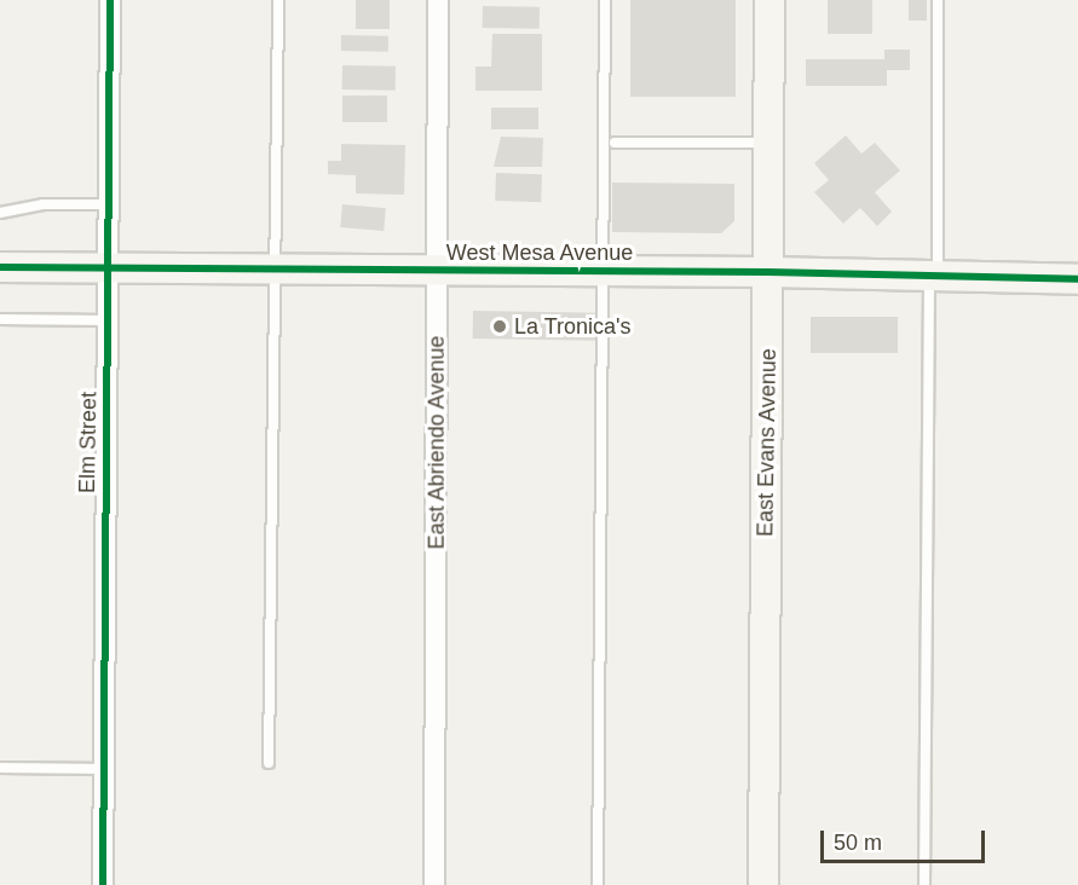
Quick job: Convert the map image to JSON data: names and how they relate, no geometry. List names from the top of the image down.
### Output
{
  "streets": {
    "street": [
      "West Mesa Avenue",
      "Elm Street",
      "East Abriendo Avenue",
      "East Evans Avenue"
    ]
  },
  "crossings": [
    ["West Mesa Avenue", "Elm Street"],
    ["West Mesa Avenue", "East Abriendo Avenue"],
    ["West Mesa Avenue", "East Evans Avenue"]
  ],
  "places": ["La Tronica's"],
  "scale_bar": "50 m"
}
